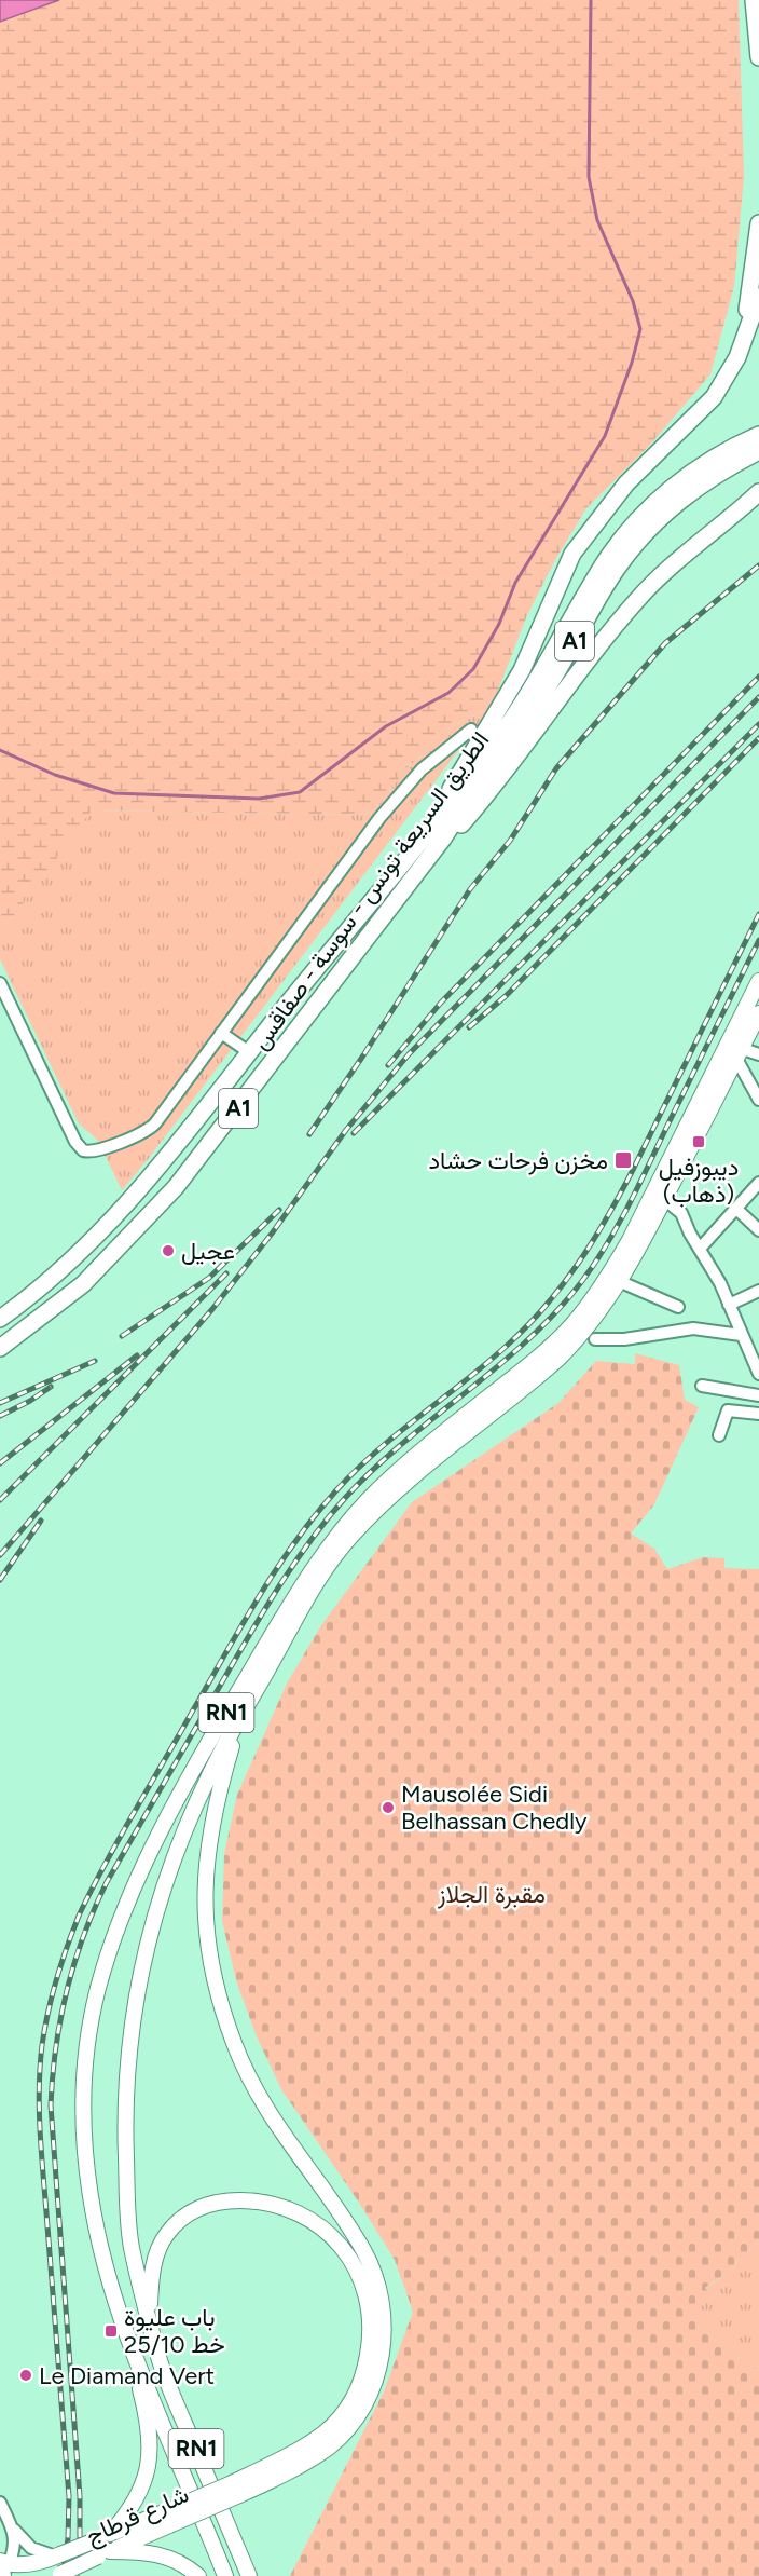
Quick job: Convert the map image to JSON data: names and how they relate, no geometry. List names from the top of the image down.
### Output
{
  "streets": {
    "highway": ["A1", "الطريق السريعة تونس - سوسة - صفاقس"],
    "main road": ["RN1", "شارع قرطاج"]
  },
  "parks": ["مقبرة الجلاز"],
  "places": {
    "transit": ["ديبوزفيل (ذهاب)", "مخزن فرحات حشاد", "باب عليوة خط 25/10"],
    "other": ["عجيل", "Mausolée Sidi Belhassan Chedly", "Le Diamand Vert"]
  }
}
